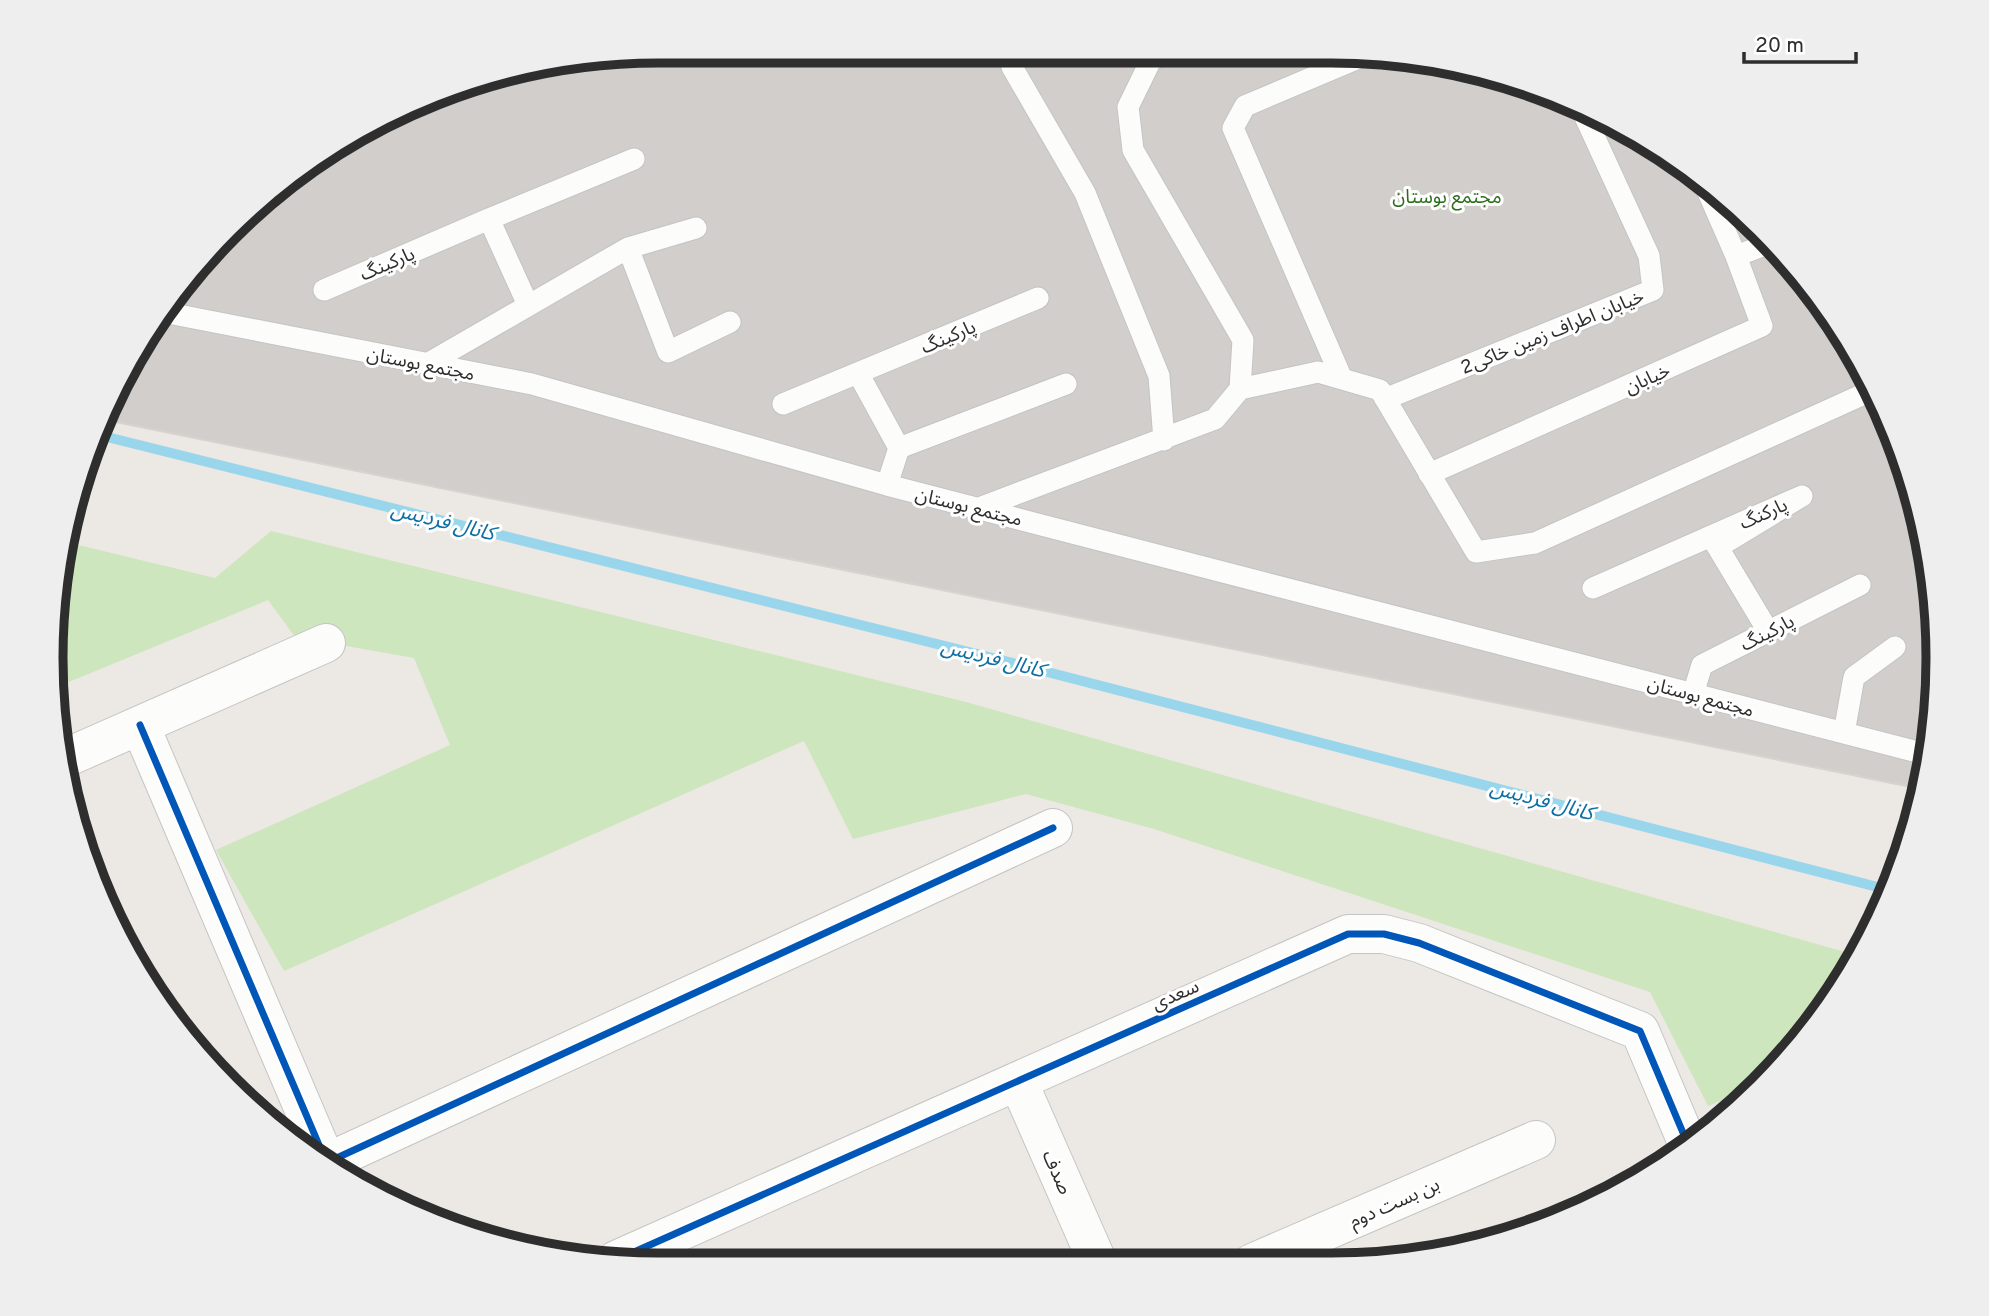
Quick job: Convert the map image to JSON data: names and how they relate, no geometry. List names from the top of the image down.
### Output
{
  "streets": {
    "street": ["سعدی", "صدف", "بن بست دوم"],
    "lane": [
      "پارکینگ",
      "خیابان اطراف زمین خاکی2",
      "مجتمع بوستان",
      "خیابان"
    ]
  },
  "crossings": [
    ["پارکینگ", "مجتمع بوستان"],
    ["سعدی", "صدف"]
  ],
  "water": ["کانال فردیس"],
  "parks": ["مجتمع بوستان"],
  "scale_bar": "20 m"
}
